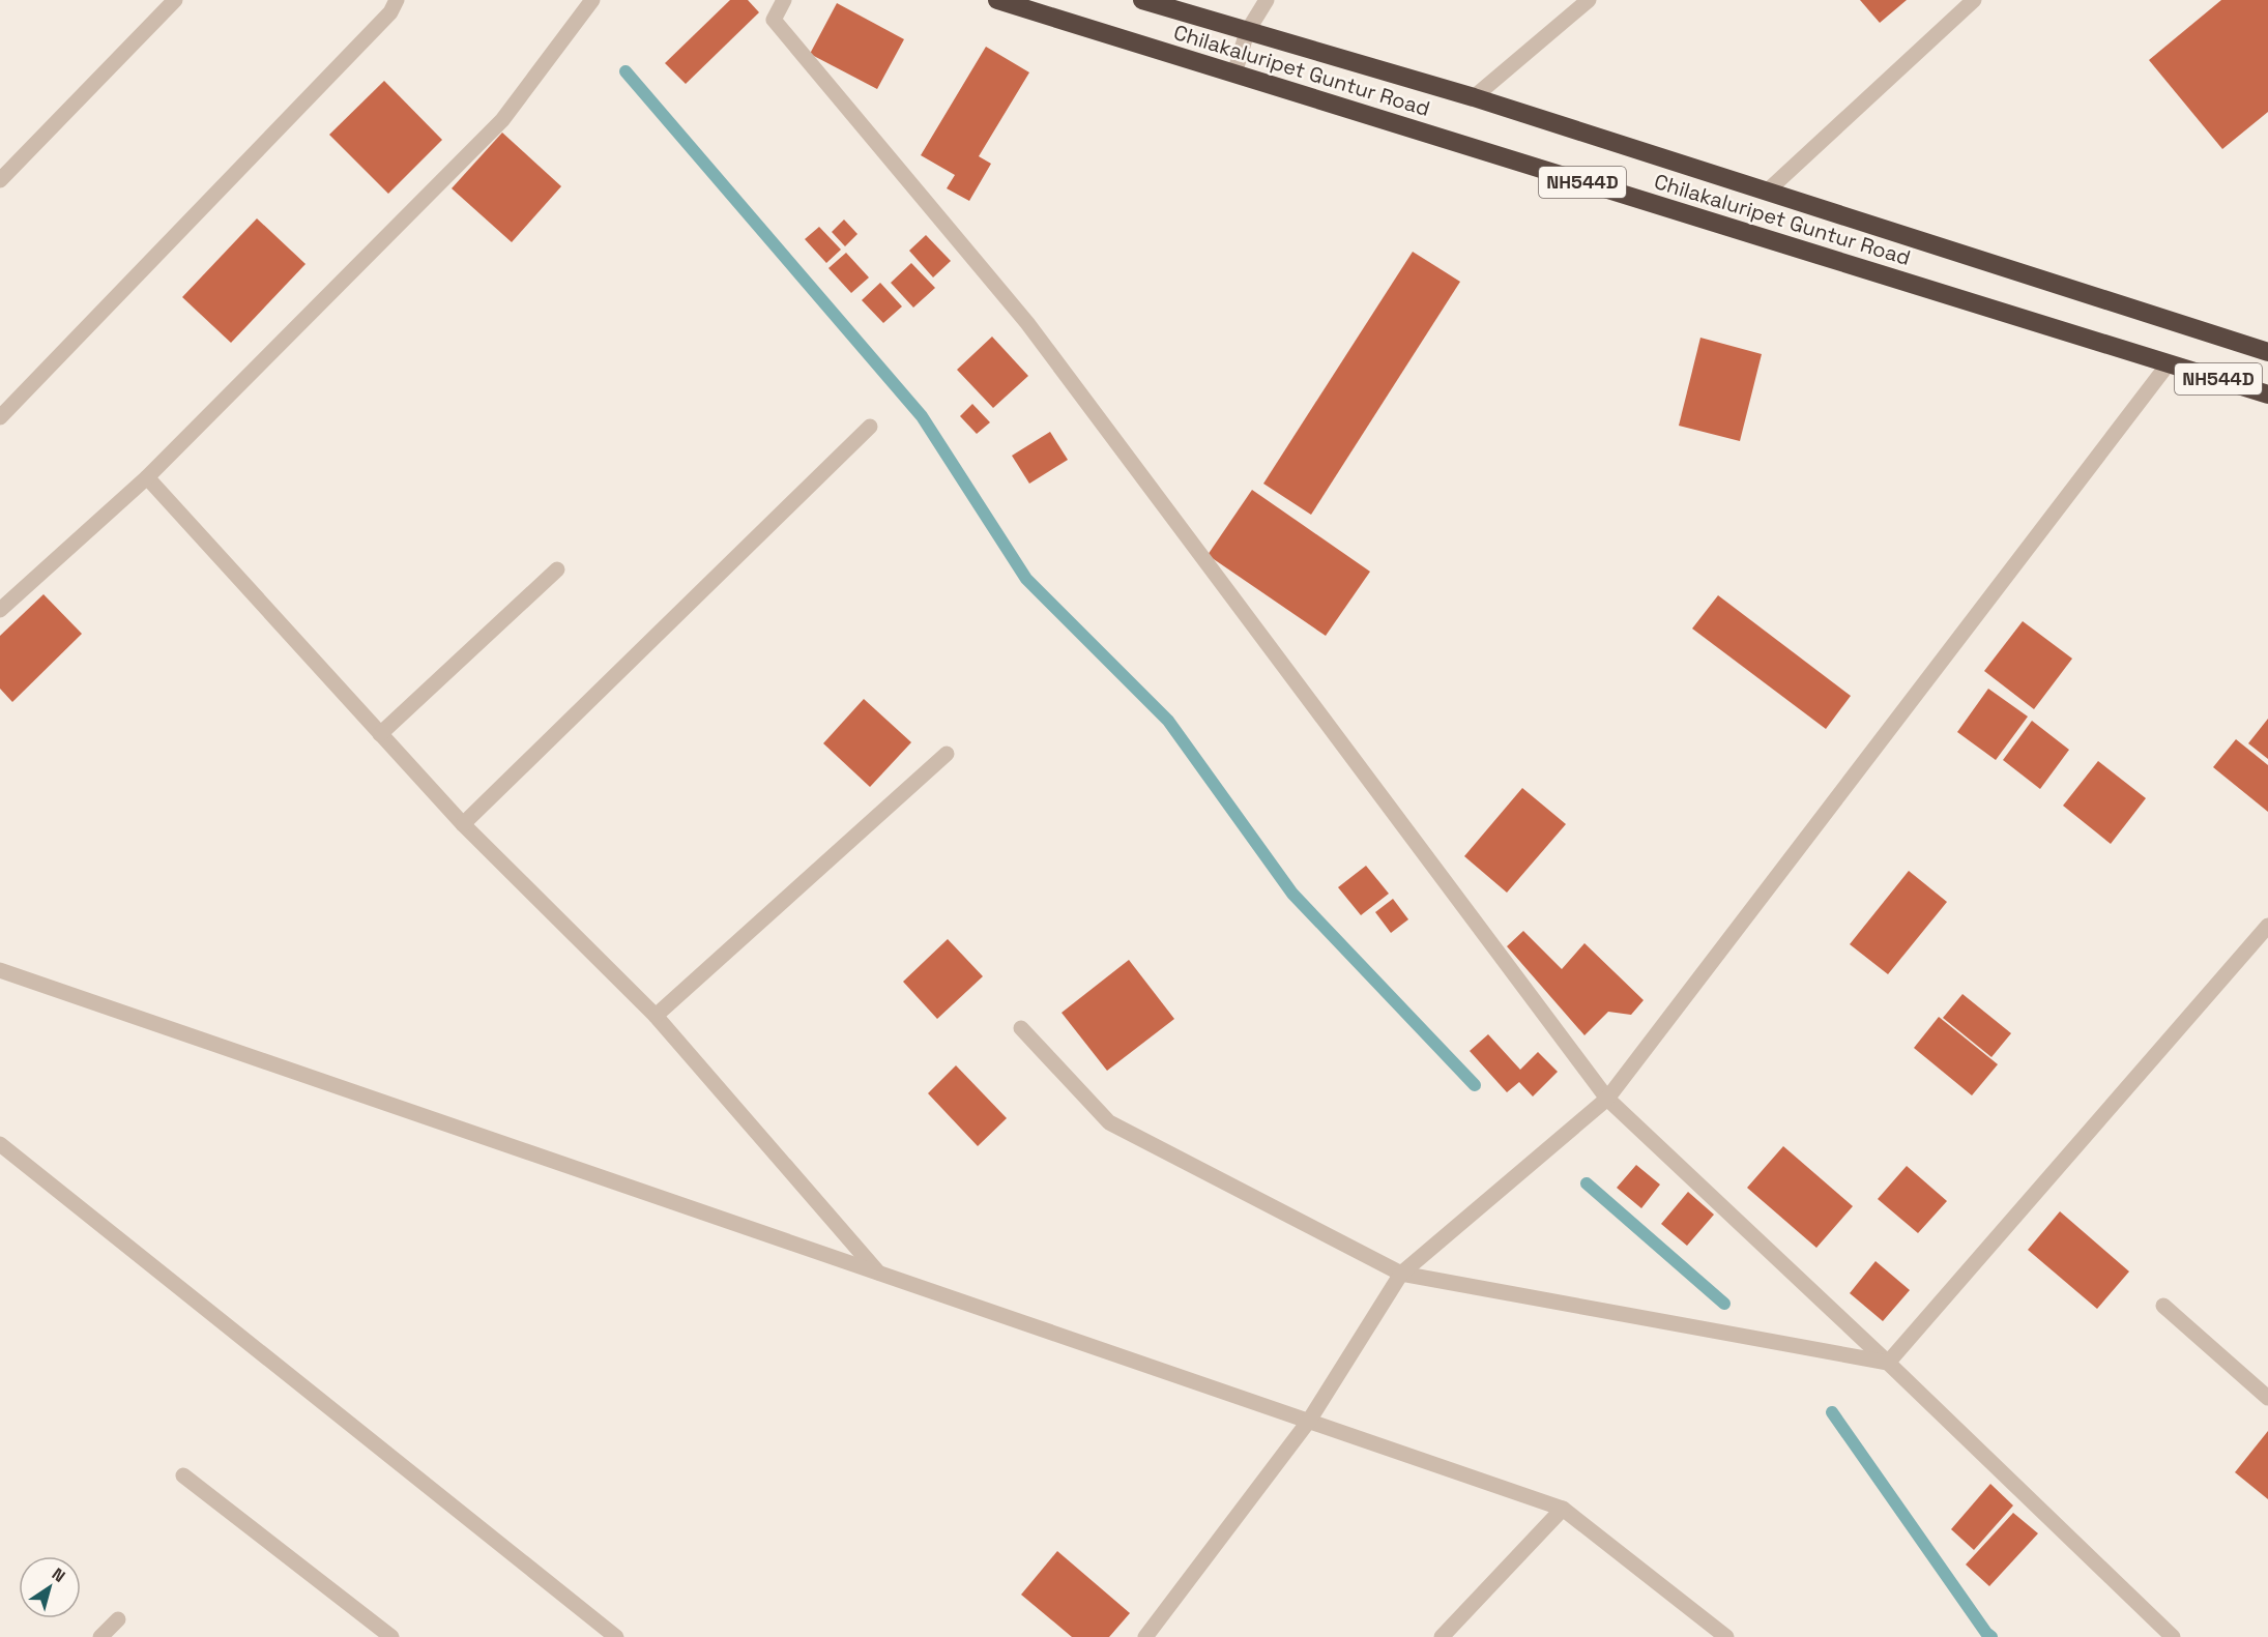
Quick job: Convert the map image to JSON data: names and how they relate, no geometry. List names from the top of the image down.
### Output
{
  "streets": {
    "highway": ["Chilakaluripet Guntur Road", "NH544D"]
  },
  "north": "top right"
}
